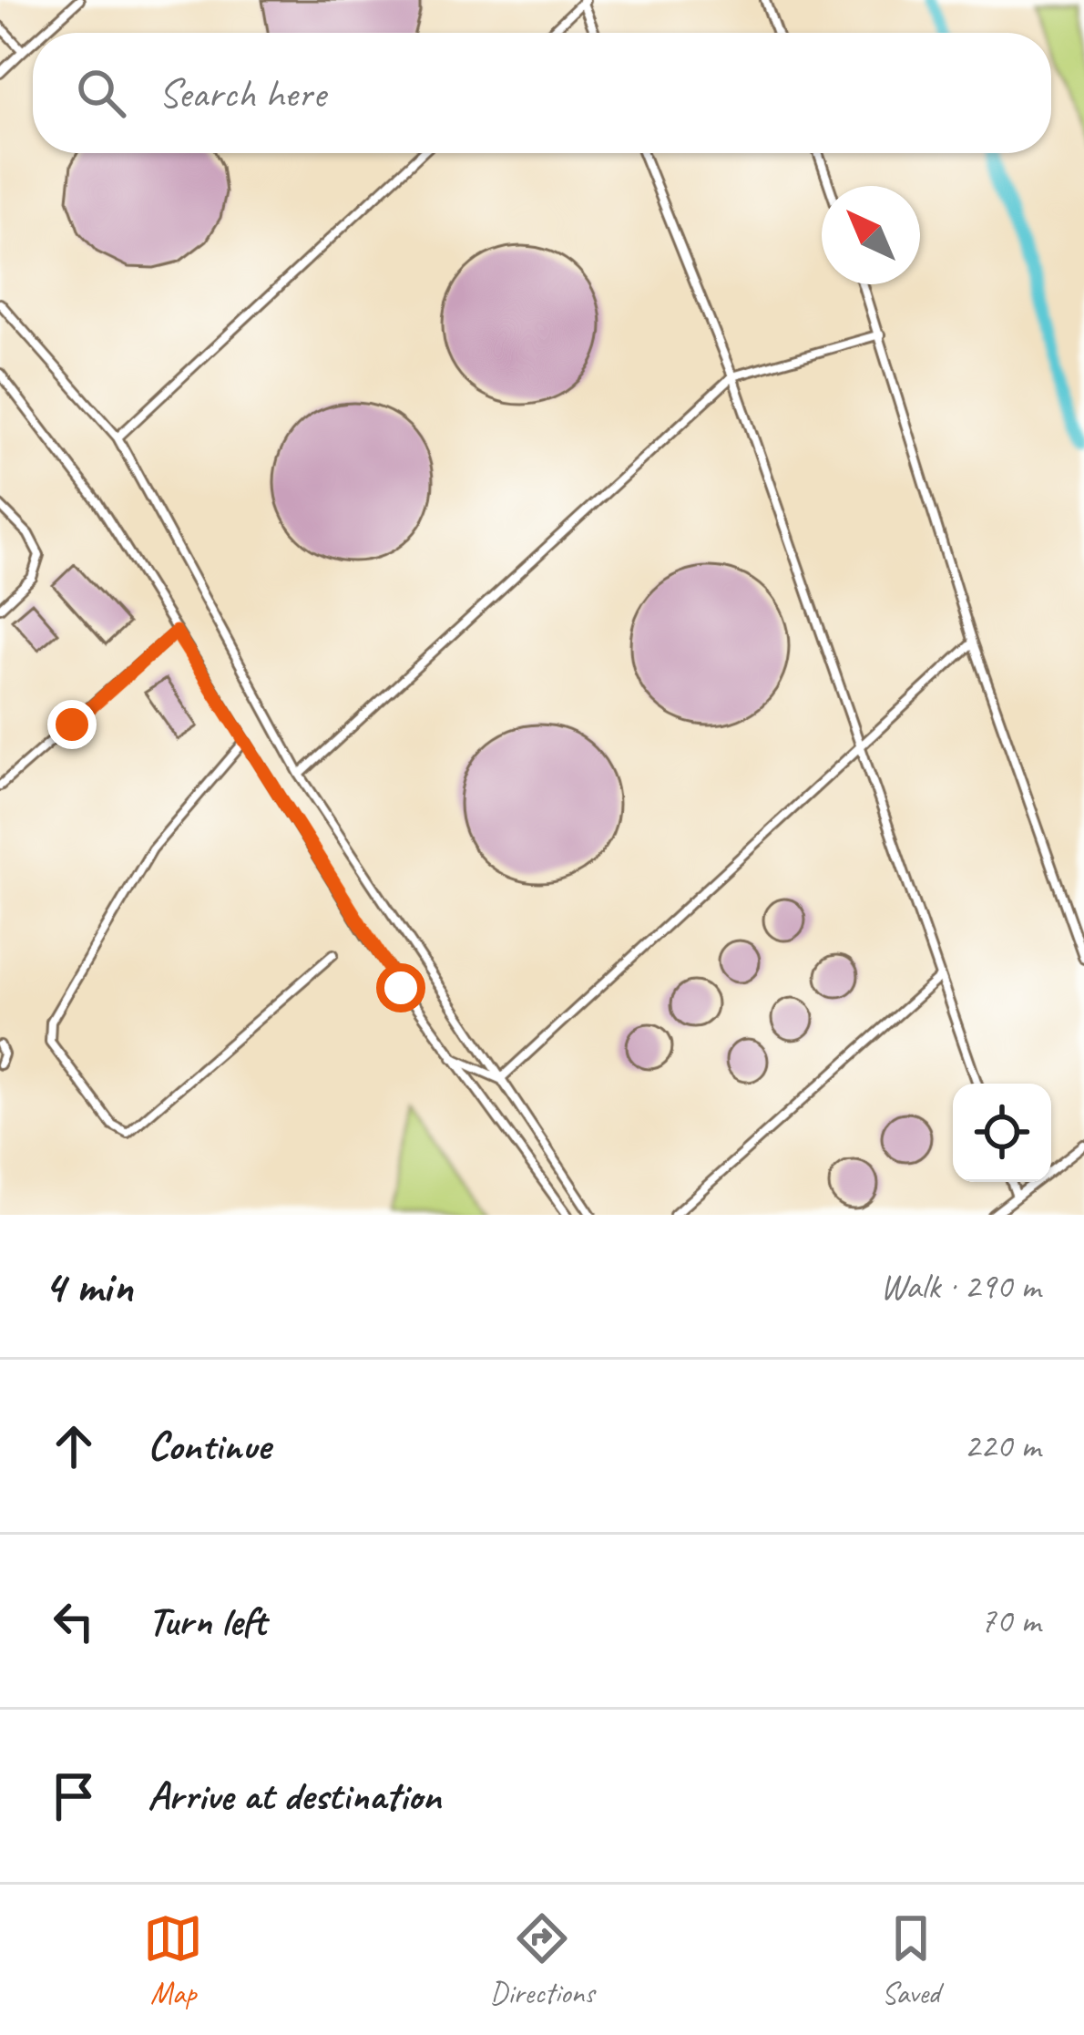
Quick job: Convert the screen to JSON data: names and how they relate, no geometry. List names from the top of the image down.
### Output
{
  "north": "top left",
  "page": {
    "search": "Search here",
    "heading": ["4 min", "Walk · 290 m"],
    "list": [
      ["Continue", "220 m"],
      ["Turn left", "70 m"],
      "Arrive at destination"
    ],
    "nav": ["Map", "Directions", "Saved"]
  }
}
